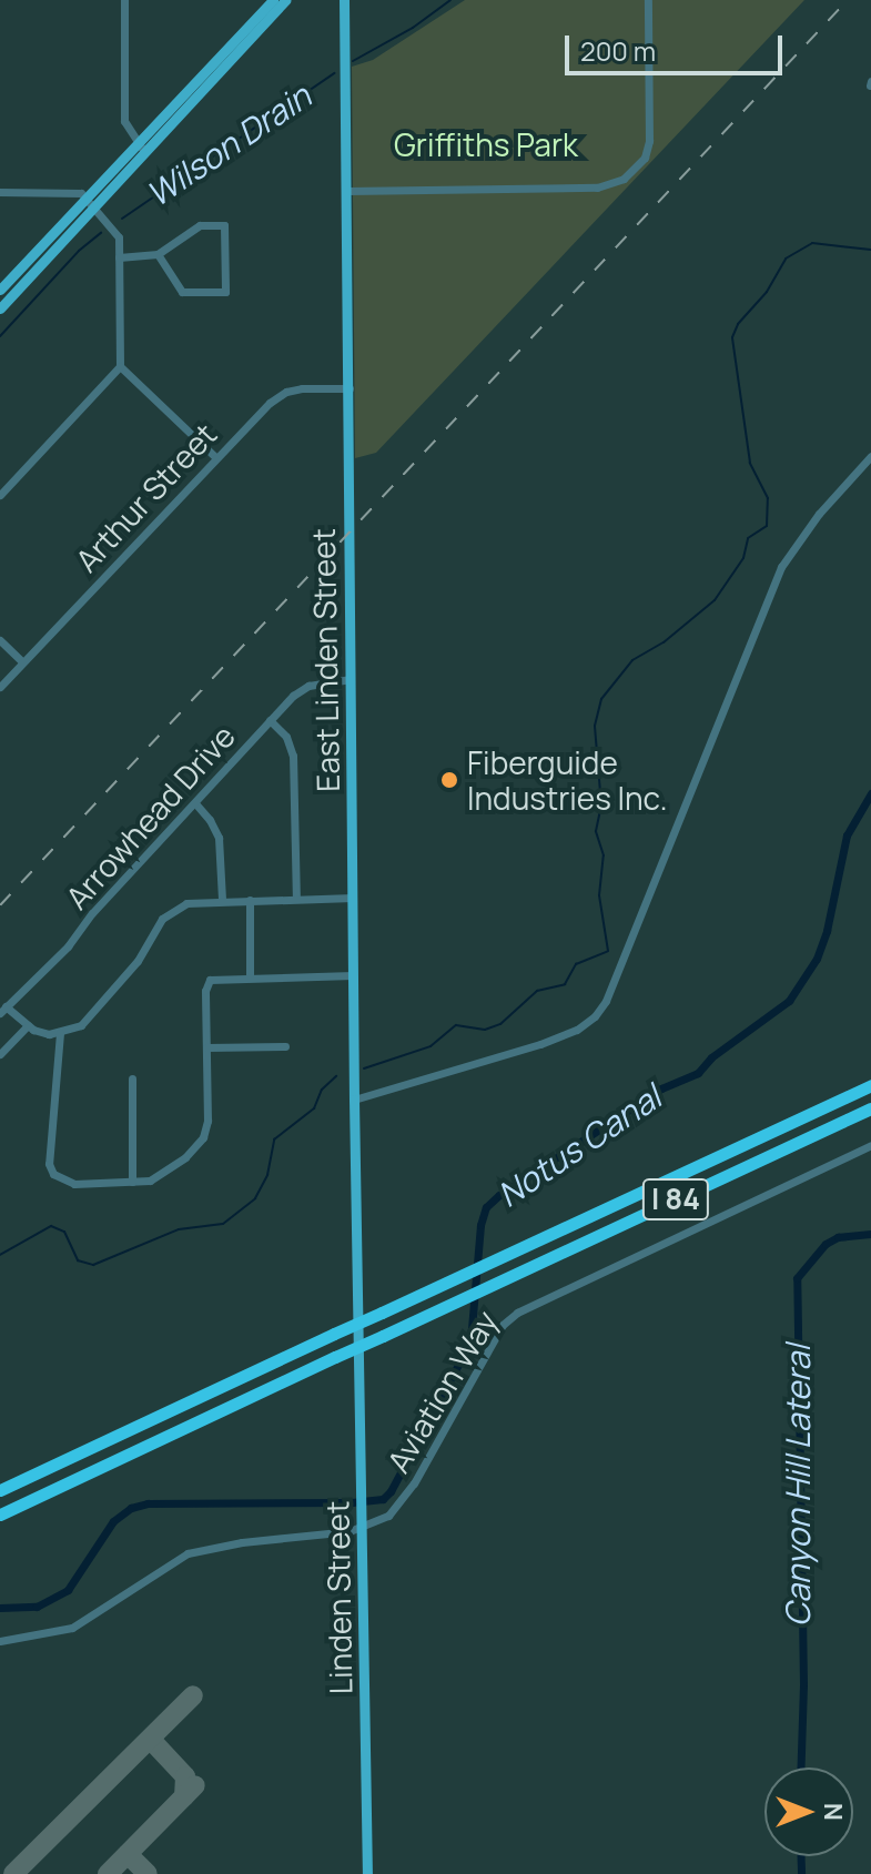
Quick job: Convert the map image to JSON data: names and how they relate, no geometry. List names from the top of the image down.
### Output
{
  "streets": {
    "highway": ["I 84"],
    "main road": ["East Linden Street", "Linden Street"],
    "street": ["Arthur Street", "Arrowhead Drive", "Aviation Way"]
  },
  "crossings": [
    ["Arthur Street", "East Linden Street"],
    ["East Linden Street", "Arrowhead Drive"],
    ["East Linden Street", "Linden Street"],
    ["Aviation Way", "Linden Street"]
  ],
  "water": ["Wilson Drain", "Notus Canal", "Canyon Hill Lateral"],
  "parks": ["Griffiths Park"],
  "places": ["Fiberguide Industries Inc."],
  "scale_bar": "200 m",
  "north": "right"
}
